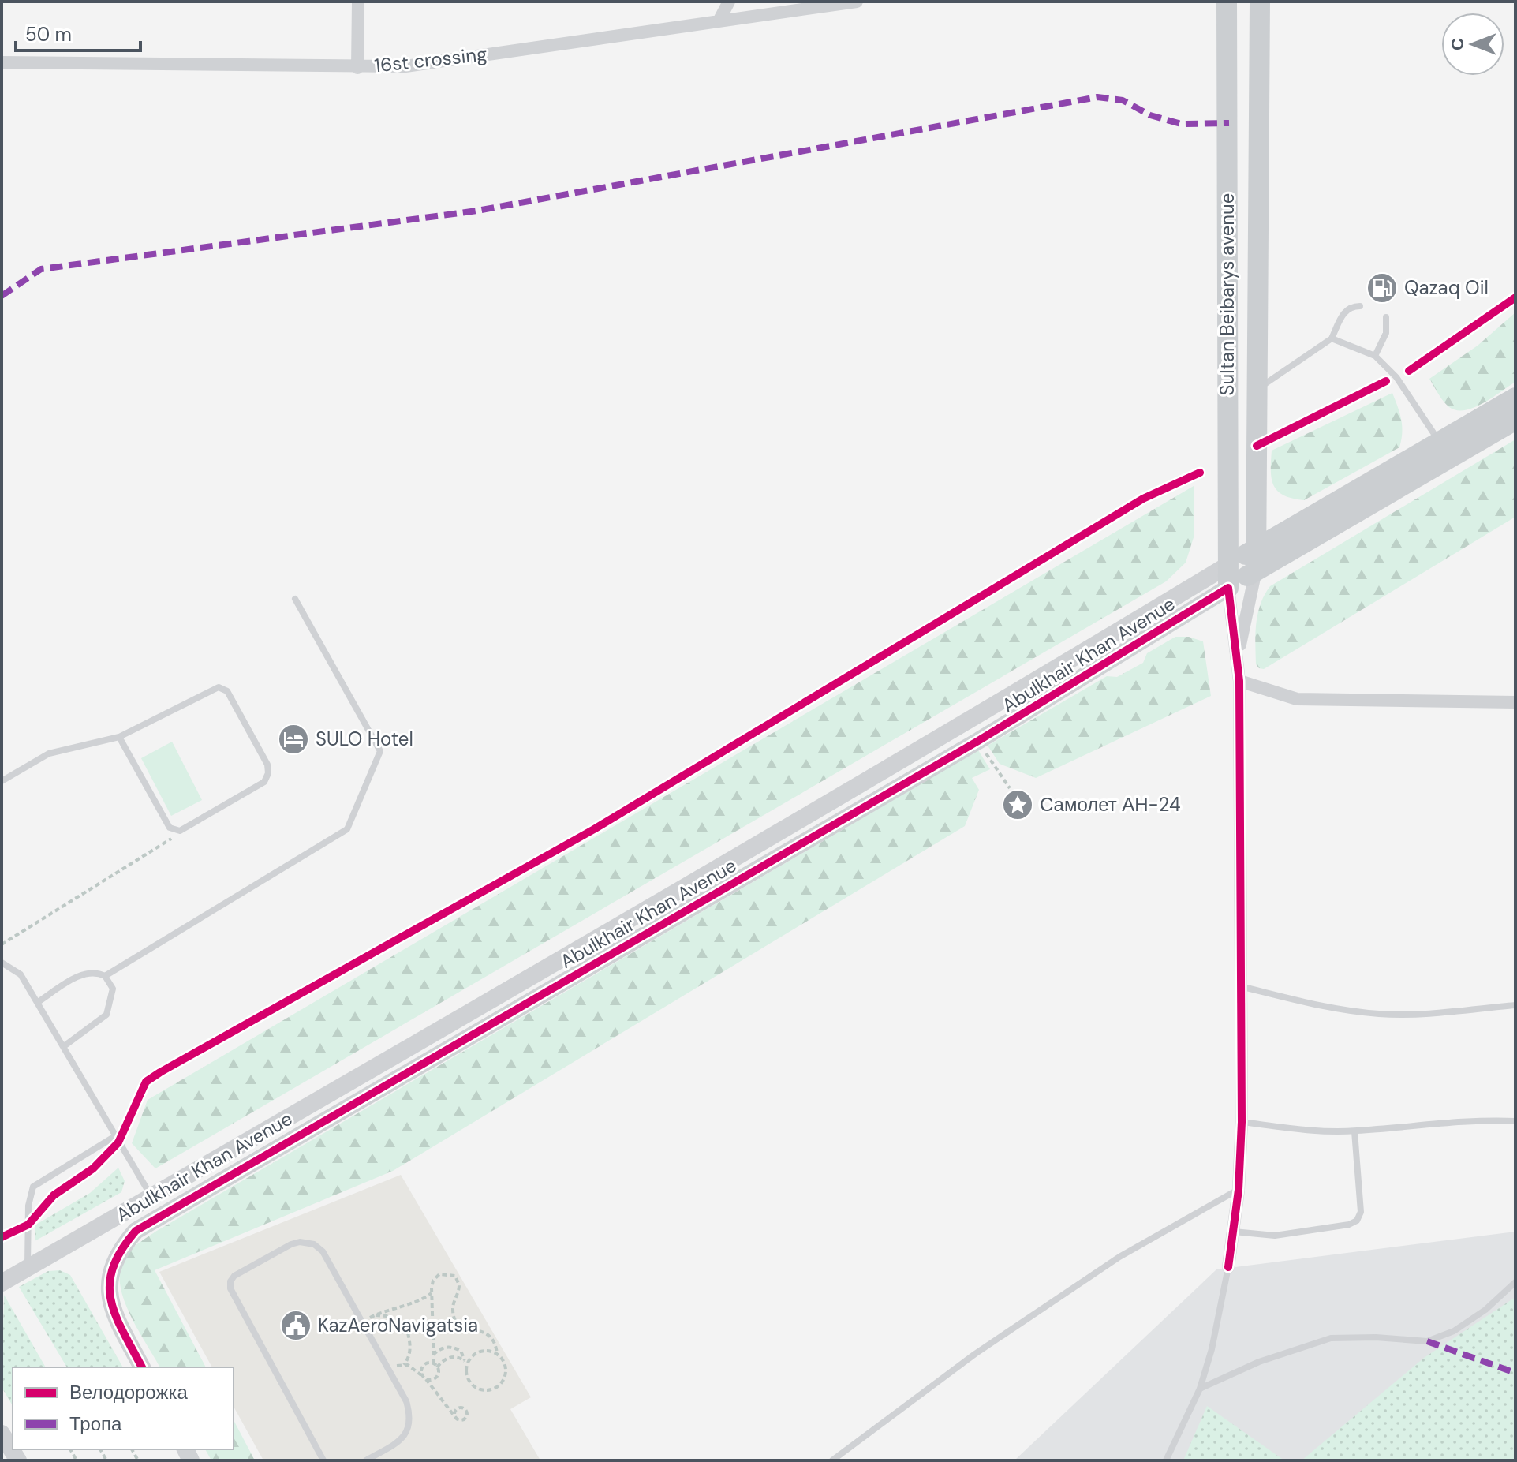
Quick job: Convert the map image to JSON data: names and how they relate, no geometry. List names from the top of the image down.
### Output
{
  "streets": {
    "main road": ["Sultan Beibarys avenue", "Abulkhair Khan Avenue"],
    "street": ["16st crossing"]
  },
  "crossings": [
    ["Sultan Beibarys avenue", "Abulkhair Khan Avenue"]
  ],
  "places": {
    "fuel station": ["Qazaq Oil"],
    "hotel": ["SULO Hotel"],
    "place": ["Самолет АН-24"],
    "public building": ["KazAeroNavigatsia"]
  },
  "legend": ["Велодорожка", "Тропа"],
  "scale_bar": "50 m",
  "north": "left"
}
